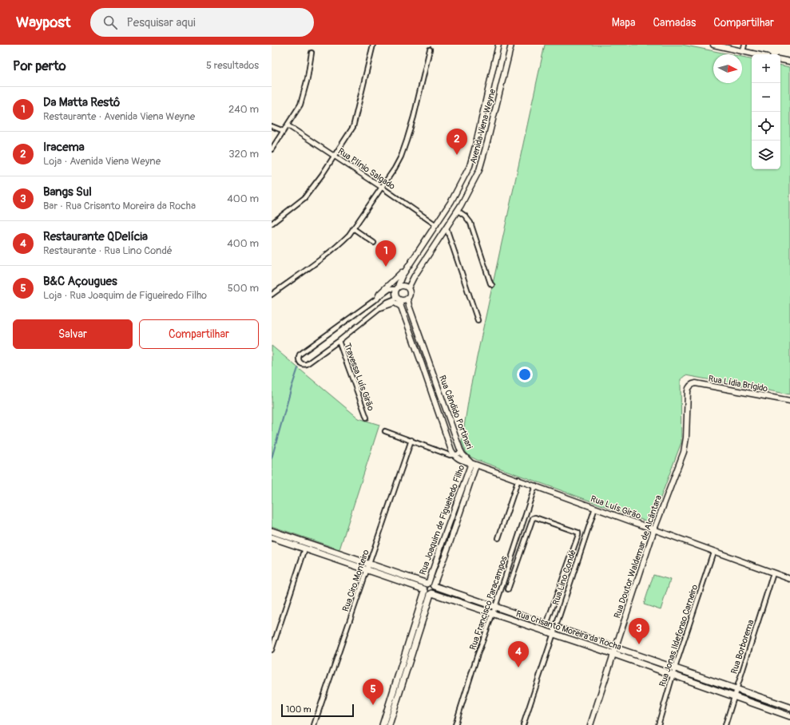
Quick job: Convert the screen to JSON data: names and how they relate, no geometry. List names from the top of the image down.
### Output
{
  "streets": {
    "main road": ["Rua Crisanto Moreira da Rocha"],
    "street": [
      "Avenida Viena Weyne",
      "Rua Plínio Salgado",
      "Travessa Luís Girão",
      "Rua Lídia Brígido",
      "Rua Cândido Portinari",
      "Rua Luís Girão",
      "Rua Joaquim de Figueiredo Filho",
      "Rua Doutor Waldemar de Alcântara",
      "Rua Lino Condé",
      "Rua Ciro Monteiro",
      "Rua Francisco Paracampos",
      "Rua Jonas Ildefonso Carneiro",
      "Rua Borborema"
    ]
  },
  "crossings": [
    ["Avenida Viena Weyne", "Rua Plínio Salgado"],
    ["Avenida Viena Weyne", "Rua Cândido Portinari"],
    ["Rua Lídia Brígido", "Rua Doutor Waldemar de Alcântara"],
    ["Rua Cândido Portinari", "Rua Luís Girão"],
    ["Rua Cândido Portinari", "Rua Joaquim de Figueiredo Filho"],
    ["Rua Luís Girão", "Rua Joaquim de Figueiredo Filho"],
    ["Rua Luís Girão", "Rua Doutor Waldemar de Alcântara"],
    ["Rua Luís Girão", "Rua Lino Condé"],
    ["Rua Luís Girão", "Rua Francisco Paracampos"],
    ["Rua Luís Girão", "Rua Jonas Ildefonso Carneiro"],
    ["Rua Luís Girão", "Rua Borborema"],
    ["Rua Joaquim de Figueiredo Filho", "Rua Crisanto Moreira da Rocha"],
    ["Rua Doutor Waldemar de Alcântara", "Rua Crisanto Moreira da Rocha"],
    ["Rua Lino Condé", "Rua Crisanto Moreira da Rocha"],
    ["Rua Ciro Monteiro", "Rua Crisanto Moreira da Rocha"],
    ["Rua Francisco Paracampos", "Rua Crisanto Moreira da Rocha"],
    ["Rua Crisanto Moreira da Rocha", "Rua Jonas Ildefonso Carneiro"],
    ["Rua Crisanto Moreira da Rocha", "Rua Borborema"]
  ],
  "scale_bar": "100 m",
  "north": "right",
  "page": {
    "header": "Waypost",
    "search": "Pesquisar aqui",
    "nav": ["Mapa", "Camadas", "Compartilhar"],
    "heading": ["Por perto", "5 resultados"],
    "map_buttons": ["+", "−"],
    "list": [
      {
        "mark": "1",
        "name": "Da Matta Restô",
        "note": "Restaurante · Avenida Viena Weyne",
        "value": "240 m"
      },
      {
        "mark": "2",
        "name": "Iracema",
        "note": "Loja · Avenida Viena Weyne",
        "value": "320 m"
      },
      {
        "mark": "3",
        "name": "Bangs Sul",
        "note": "Bar · Rua Crisanto Moreira da Rocha",
        "value": "400 m"
      },
      {
        "mark": "4",
        "name": "Restaurante QDelícia",
        "note": "Restaurante · Rua Lino Condé",
        "value": "400 m"
      },
      {
        "mark": "5",
        "name": "B&C Açougues",
        "note": "Loja · Rua Joaquim de Figueiredo Filho",
        "value": "500 m"
      }
    ],
    "pins": [
      "2",
      "1",
      "3",
      "4",
      "5"
    ],
    "buttons": ["Salvar", "Compartilhar"],
    "scale": "100 m"
  }
}
